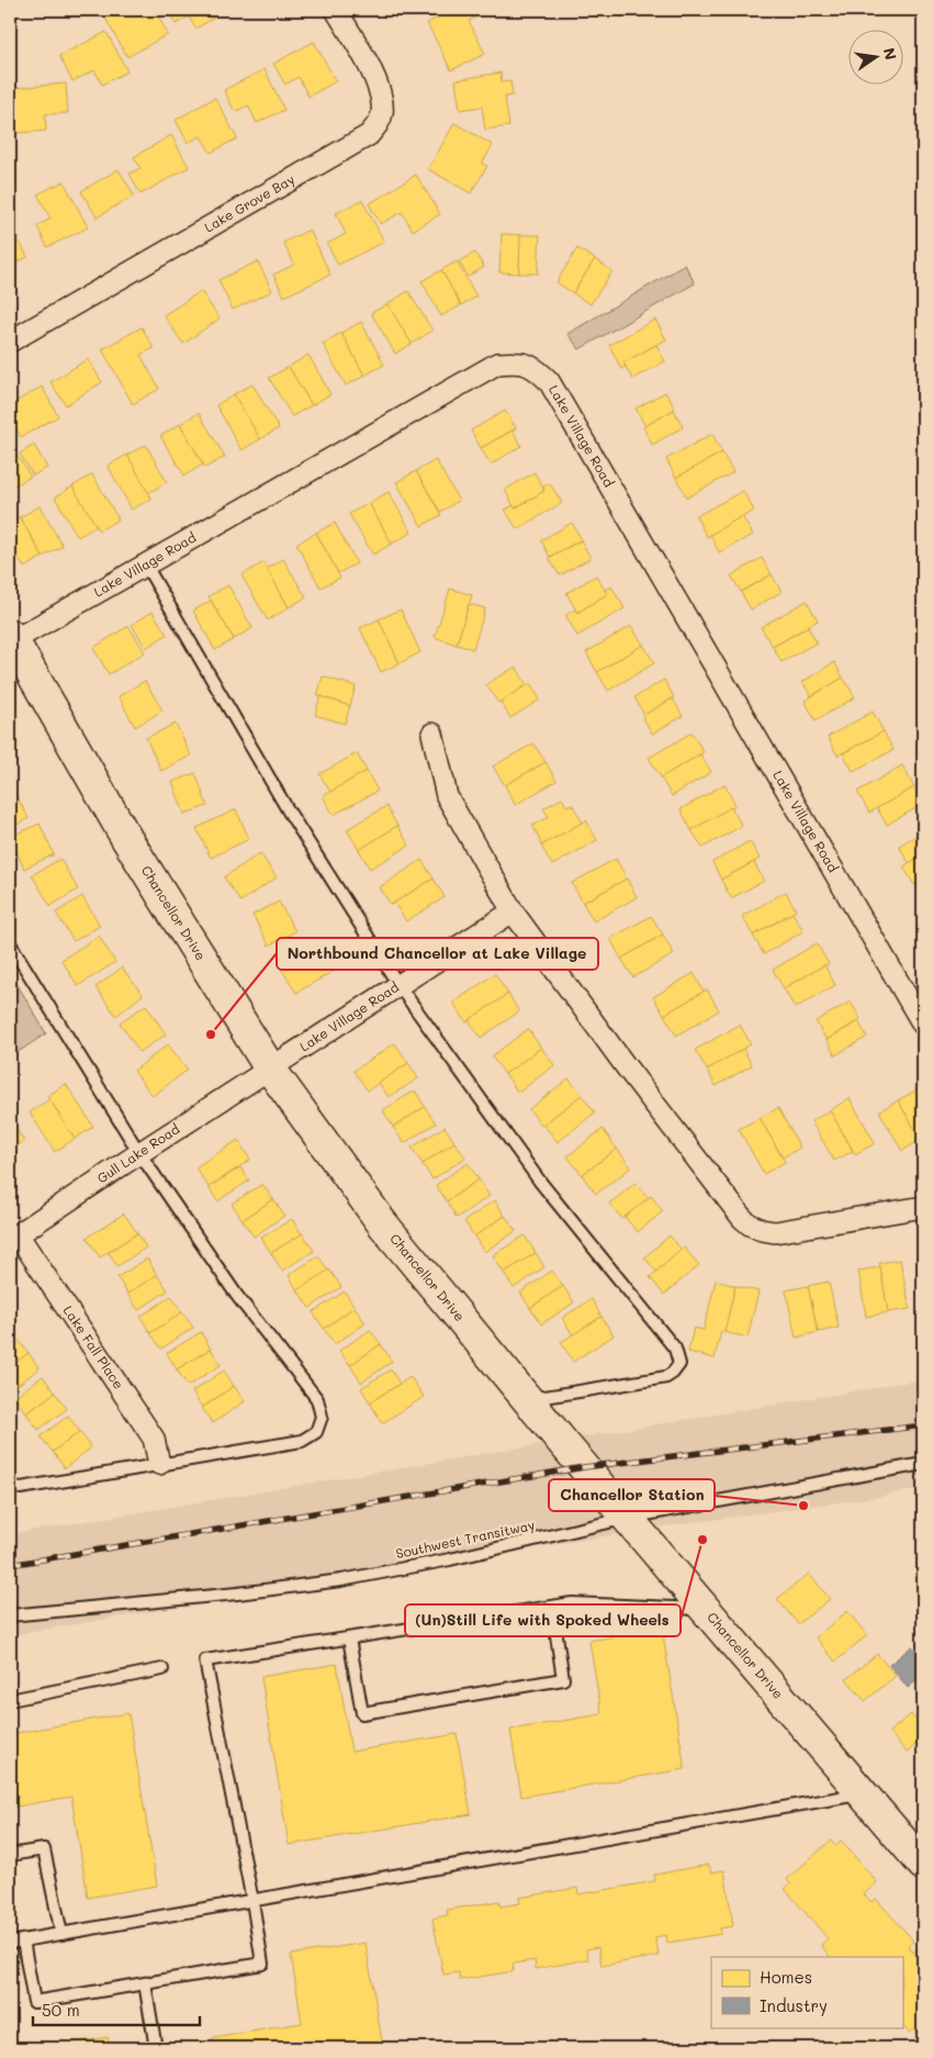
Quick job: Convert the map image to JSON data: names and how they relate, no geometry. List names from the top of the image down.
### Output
{
  "streets": {
    "street": [
      "Lake Grove Bay",
      "Lake Village Road",
      "Chancellor Drive",
      "Gull Lake Road",
      "Lake Fall Place"
    ],
    "lane": ["Southwest Transitway"]
  },
  "crossings": [
    ["Lake Village Road", "Chancellor Drive"],
    ["Lake Village Road", "Gull Lake Road"],
    ["Chancellor Drive", "Gull Lake Road"],
    ["Chancellor Drive", "Southwest Transitway"],
    ["Gull Lake Road", "Lake Fall Place"]
  ],
  "places": ["Northbound Chancellor at Lake Village", "Chancellor Station", "(Un)Still Life with Spoked Wheels"],
  "legend": ["Homes", "Industry"],
  "scale_bar": "50 m",
  "north": "right"
}
